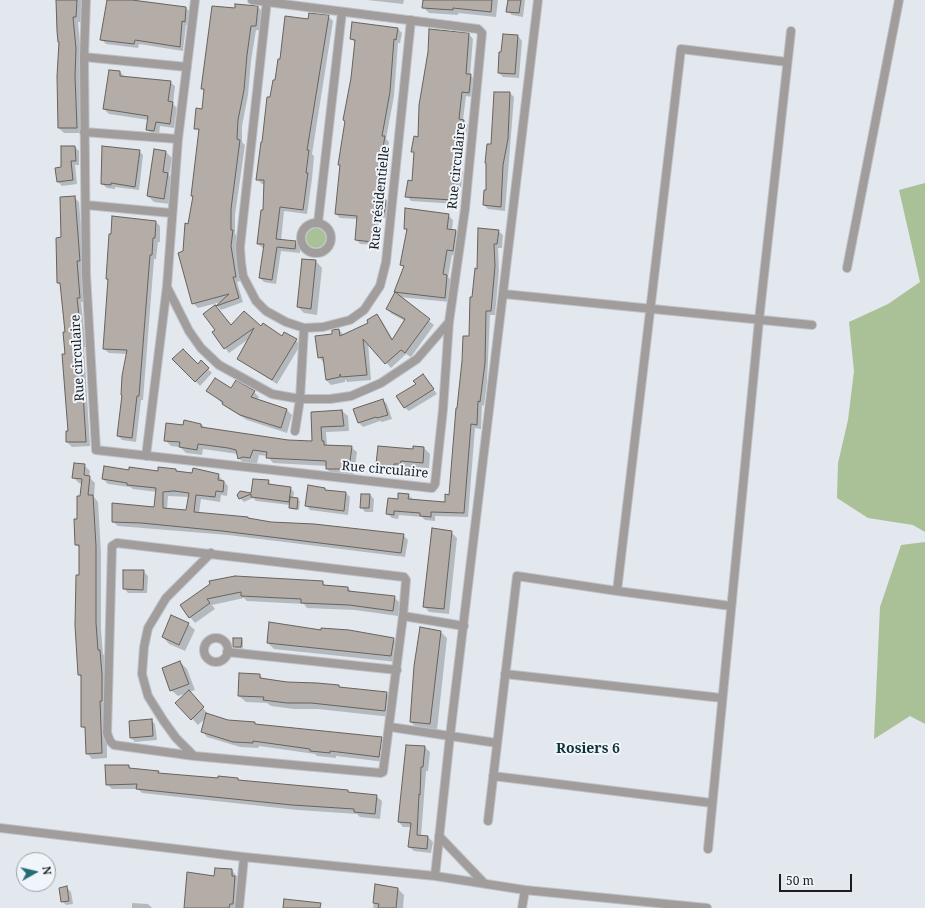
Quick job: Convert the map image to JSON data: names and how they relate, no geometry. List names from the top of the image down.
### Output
{
  "streets": {
    "street": ["Rue circulaire", "Rue résidentielle"]
  },
  "crossings": [
    ["Rue circulaire", "Rue résidentielle"]
  ],
  "districts": ["Rosiers 6"],
  "scale_bar": "50 m",
  "north": "right"
}
